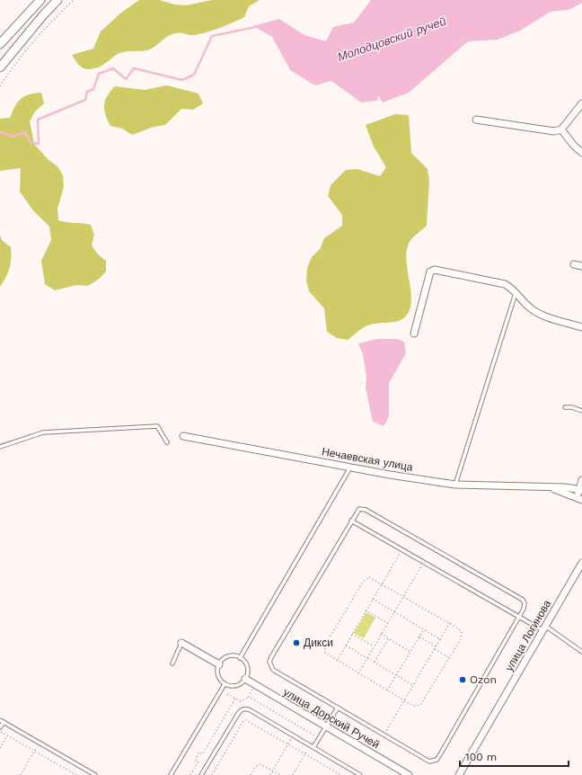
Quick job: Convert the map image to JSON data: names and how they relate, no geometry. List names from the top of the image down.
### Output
{
  "streets": {
    "street": ["Нечаевская улица", "улица Логинова", "улица Дорский Ручей"]
  },
  "water": ["Молодцовский ручей"],
  "places": ["Дикси", "Ozon"],
  "scale_bar": "100 m"
}
